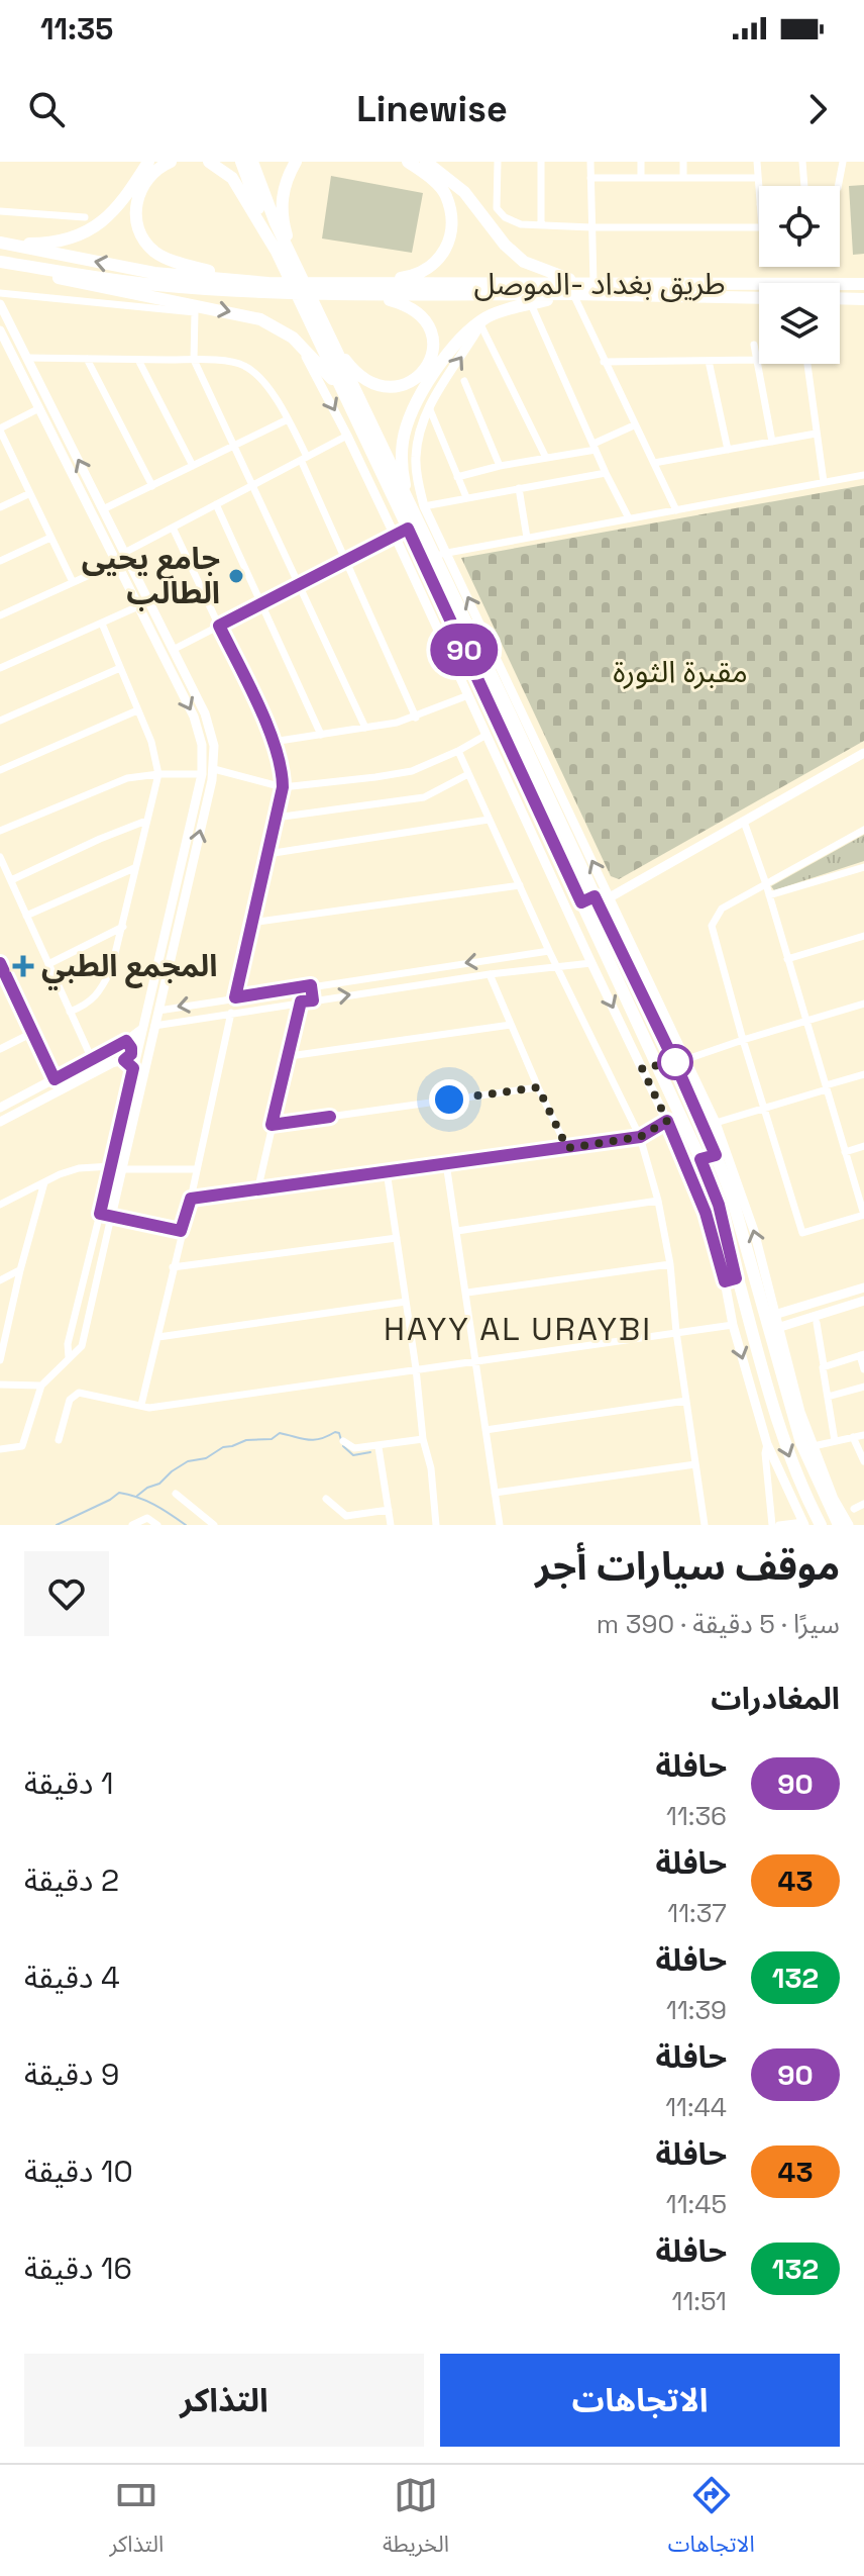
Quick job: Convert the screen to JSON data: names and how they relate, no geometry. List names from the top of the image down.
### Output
{
  "streets": {
    "highway": ["طريق بغداد -الموصل"]
  },
  "districts": ["HAYY AL URAYBI"],
  "parks": ["مقبرة الثورة"],
  "places": {
    "other": ["جامع يحيى الطالب"],
    "health": ["المجمع الطبي"]
  },
  "lines": ["bus line 90"],
  "page": {
    "status": "11:35",
    "header": "Linewise",
    "on_map": "90",
    "heading": [
      ["موقف سيارات أجر", "سيرًا · 5 دقيقة · 390 m"],
      "المغادرات"
    ],
    "list": [
      {
        "mark": "90",
        "name": "حافلة",
        "note": "11:36",
        "value": "1 دقيقة"
      },
      {
        "mark": "43",
        "name": "حافلة",
        "note": "11:37",
        "value": "2 دقيقة"
      },
      {
        "mark": "132",
        "name": "حافلة",
        "note": "11:39",
        "value": "4 دقيقة"
      },
      {
        "mark": "90",
        "name": "حافلة",
        "note": "11:44",
        "value": "9 دقيقة"
      },
      {
        "mark": "43",
        "name": "حافلة",
        "note": "11:45",
        "value": "10 دقيقة"
      },
      {
        "mark": "132",
        "name": "حافلة",
        "note": "11:51",
        "value": "16 دقيقة"
      }
    ],
    "buttons": ["الاتجاهات", "التذاكر"],
    "tabs": ["الاتجاهات", "الخريطة", "التذاكر"]
  }
}
